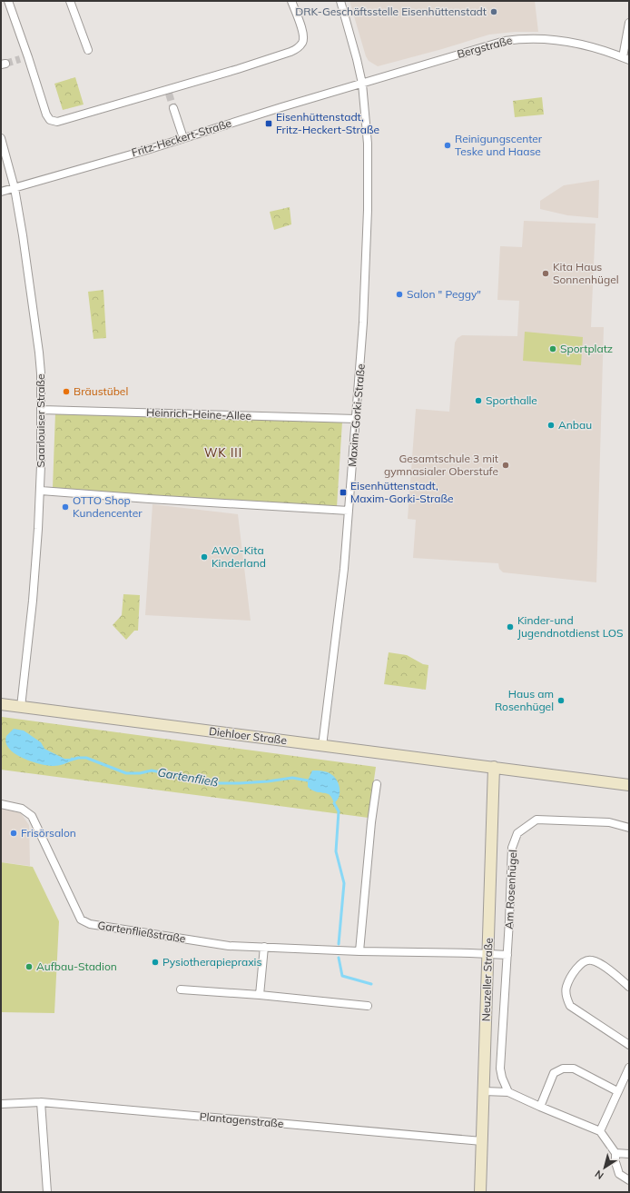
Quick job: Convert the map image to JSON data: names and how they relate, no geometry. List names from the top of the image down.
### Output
{
  "streets": {
    "main road": ["Diehloer Straße", "Neuzeller Straße"],
    "street": [
      "Bergstraße",
      "Fritz-Heckert-Straße",
      "Heinrich-Heine-Allee",
      "Maxim-Gorki-Straße",
      "Saarlouiser Straße",
      "Am Rosenhügel",
      "Gartenfließstraße",
      "Plantagenstraße"
    ]
  },
  "crossings": [
    ["Bergstraße", "Fritz-Heckert-Straße"],
    ["Bergstraße", "Maxim-Gorki-Straße"],
    ["Fritz-Heckert-Straße", "Maxim-Gorki-Straße"],
    ["Fritz-Heckert-Straße", "Saarlouiser Straße"],
    ["Heinrich-Heine-Allee", "Maxim-Gorki-Straße"],
    ["Heinrich-Heine-Allee", "Saarlouiser Straße"],
    ["Maxim-Gorki-Straße", "Diehloer Straße"],
    ["Saarlouiser Straße", "Diehloer Straße"],
    ["Diehloer Straße", "Neuzeller Straße"],
    ["Gartenfließstraße", "Neuzeller Straße"],
    ["Neuzeller Straße", "Plantagenstraße"]
  ],
  "districts": ["WK III"],
  "water": ["Gartenfließ"],
  "places": {
    "other": [
      "DRK-Geschäftsstelle Eisenhüttenstadt",
      "Reinigungscenter Teske und Haase",
      "Kita Haus Sonnenhügel",
      "Salon \" Peggy\"",
      "Sportplatz",
      "Bräustübel",
      "Sporthalle",
      "Anbau",
      "Gesamtschule 3 mit gymnasialer Oberstufe",
      "OTTO Shop Kundencenter",
      "AWO-Kita Kinderland",
      "Kinder-und Jugendnotdienst LOS",
      "Haus am Rosenhügel",
      "Frisörsalon",
      "Pysiotherapiepraxis",
      "Aufbau-Stadion"
    ],
    "transit": ["Eisenhüttenstadt, Fritz-Heckert-Straße", "Eisenhüttenstadt, Maxim-Gorki-Straße"]
  },
  "north": "bottom left"
}
